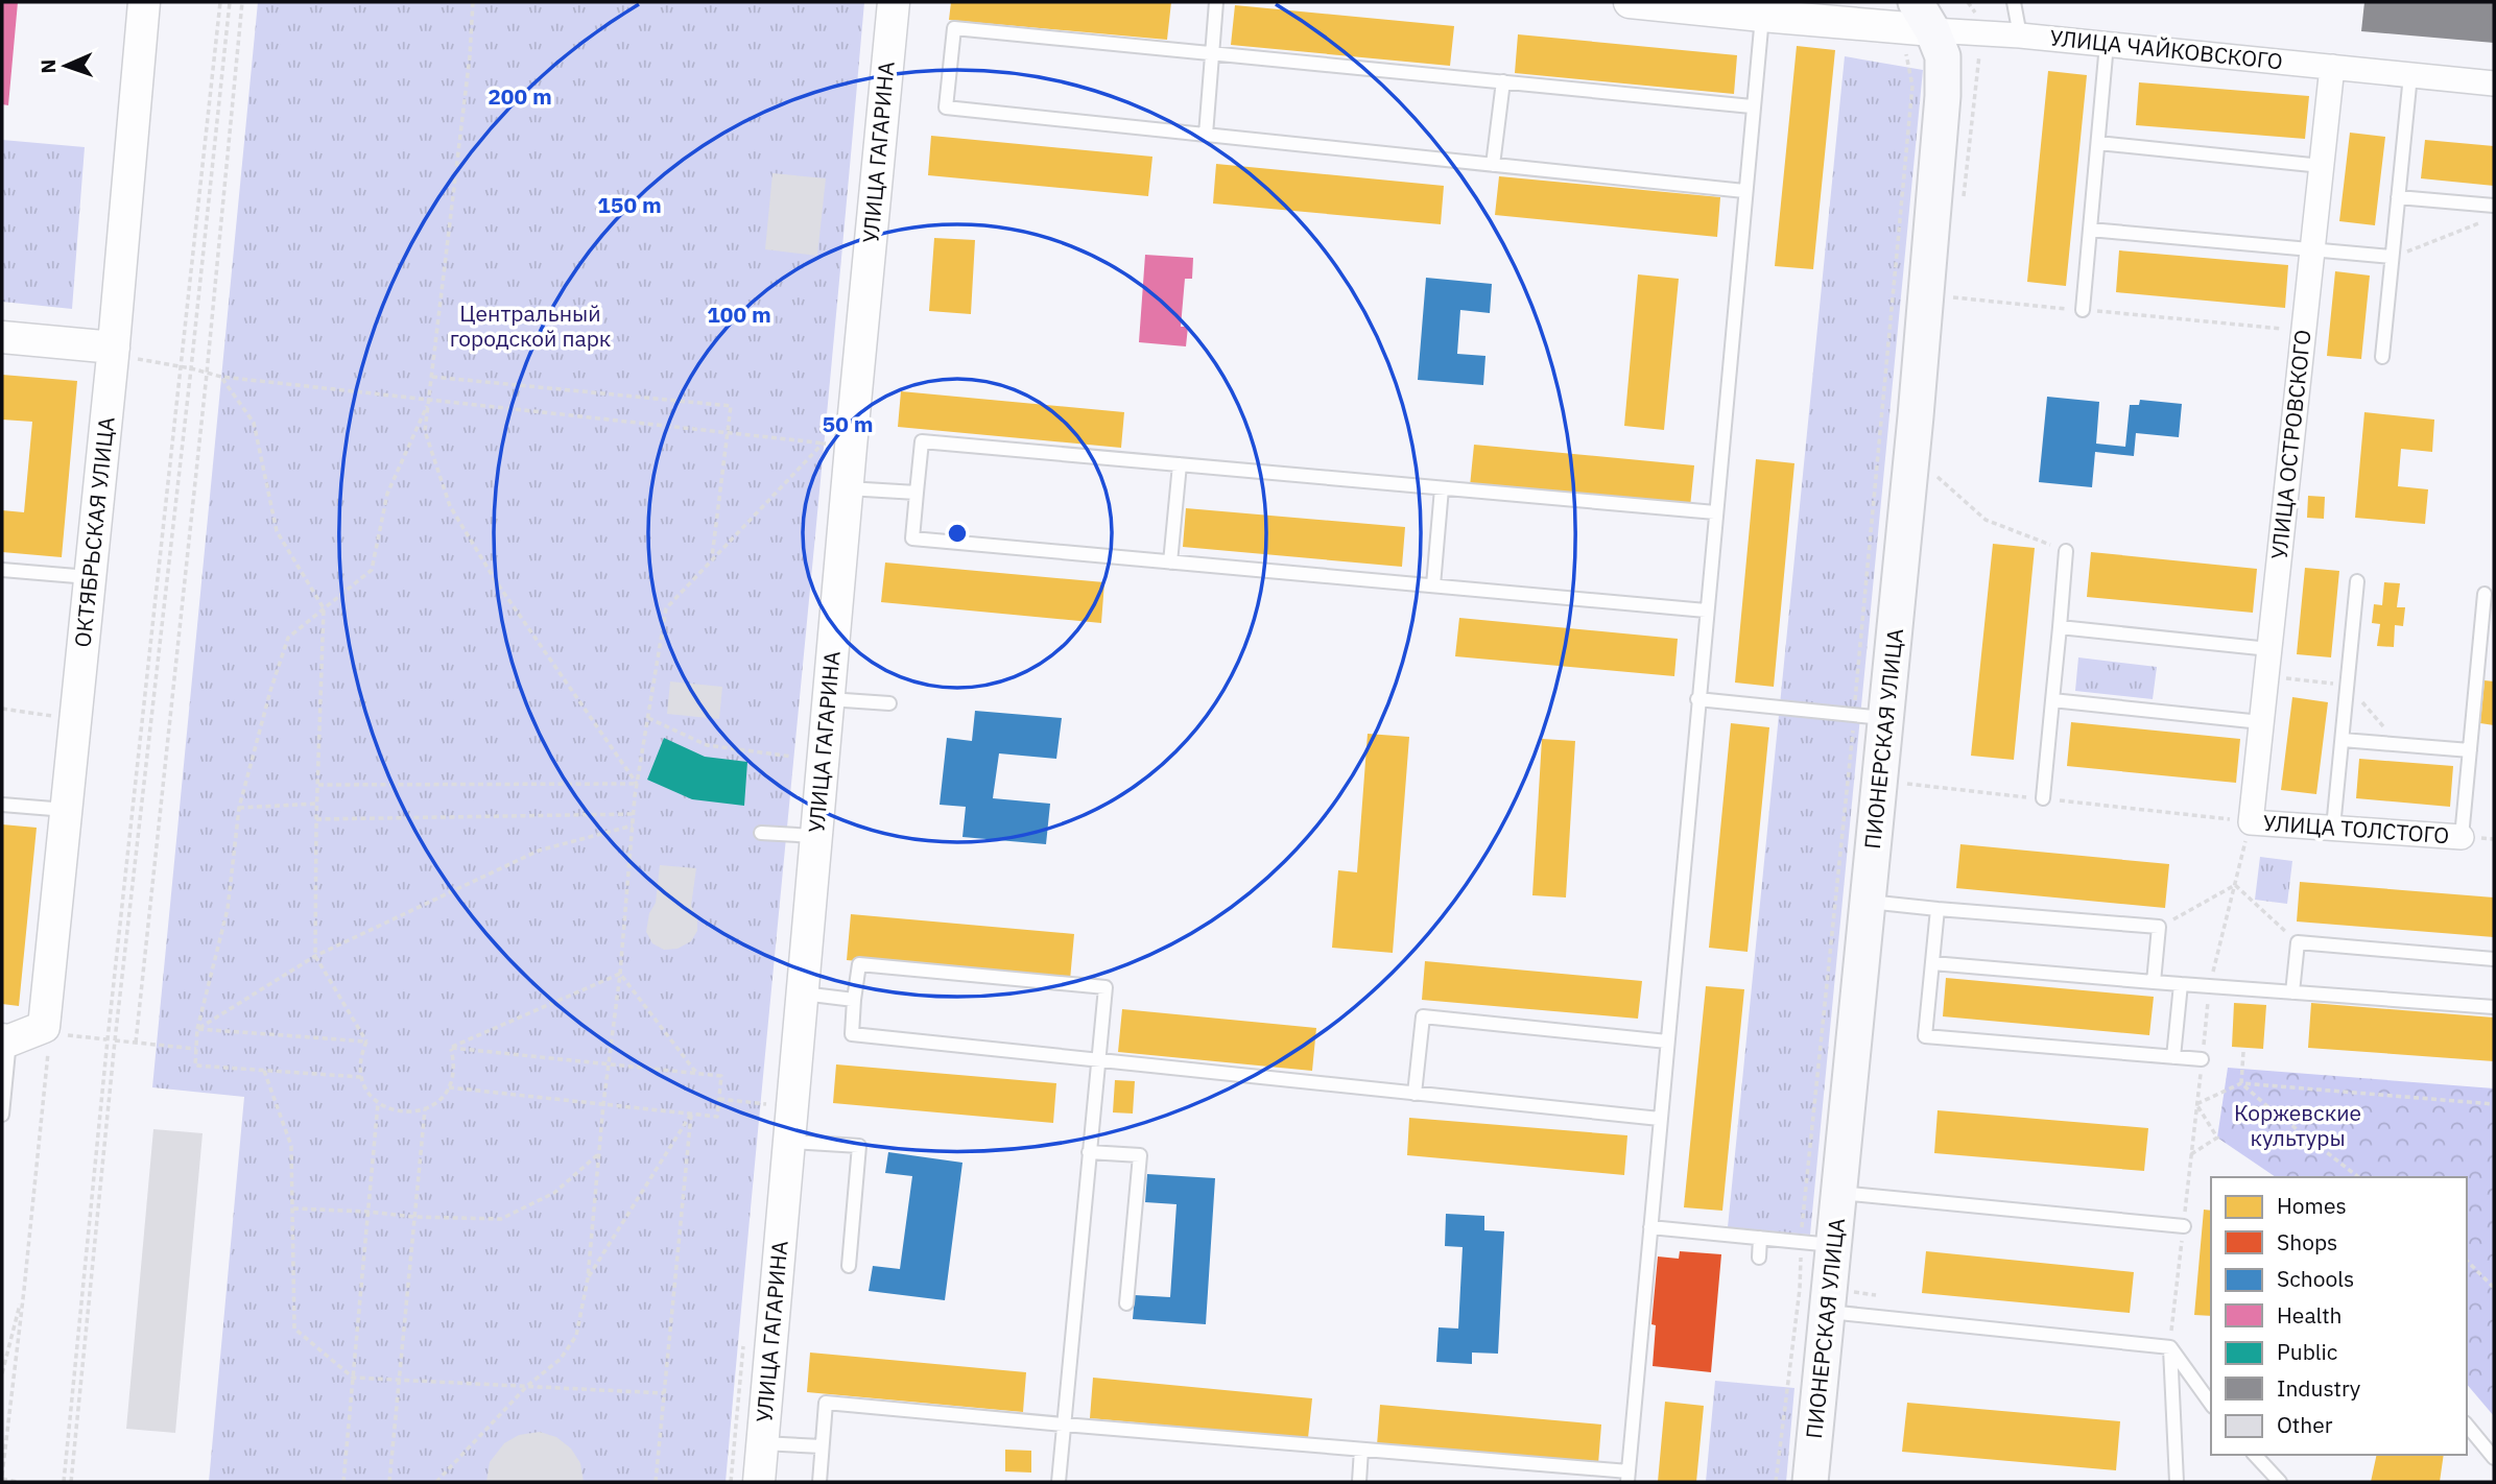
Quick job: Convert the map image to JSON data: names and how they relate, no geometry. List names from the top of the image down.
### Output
{
  "streets": {
    "main road": ["ПИОНЕРСКАЯ УЛИЦА"],
    "street": [
      "УЛИЦА ЧАЙКОВСКОГО",
      "УЛИЦА ГАГАРИНА",
      "УЛИЦА ОСТРОВСКОГО",
      "ОКТЯБРЬСКАЯ УЛИЦА",
      "УЛИЦА ТОЛСТОГО"
    ]
  },
  "crossings": [
    ["УЛИЦА ЧАЙКОВСКОГО", "УЛИЦА ОСТРОВСКОГО"],
    ["УЛИЦА ЧАЙКОВСКОГО", "ПИОНЕРСКАЯ УЛИЦА"],
    ["УЛИЦА ОСТРОВСКОГО", "УЛИЦА ТОЛСТОГО"]
  ],
  "parks": ["Центральный городской парк", "Коржевские культуры"],
  "legend": [
    "Homes",
    "Shops",
    "Schools",
    "Health",
    "Public",
    "Industry",
    "Other"
  ],
  "north": "left",
  "rings": [
    "200 m",
    "150 m",
    "100 m",
    "50 m"
  ]
}
